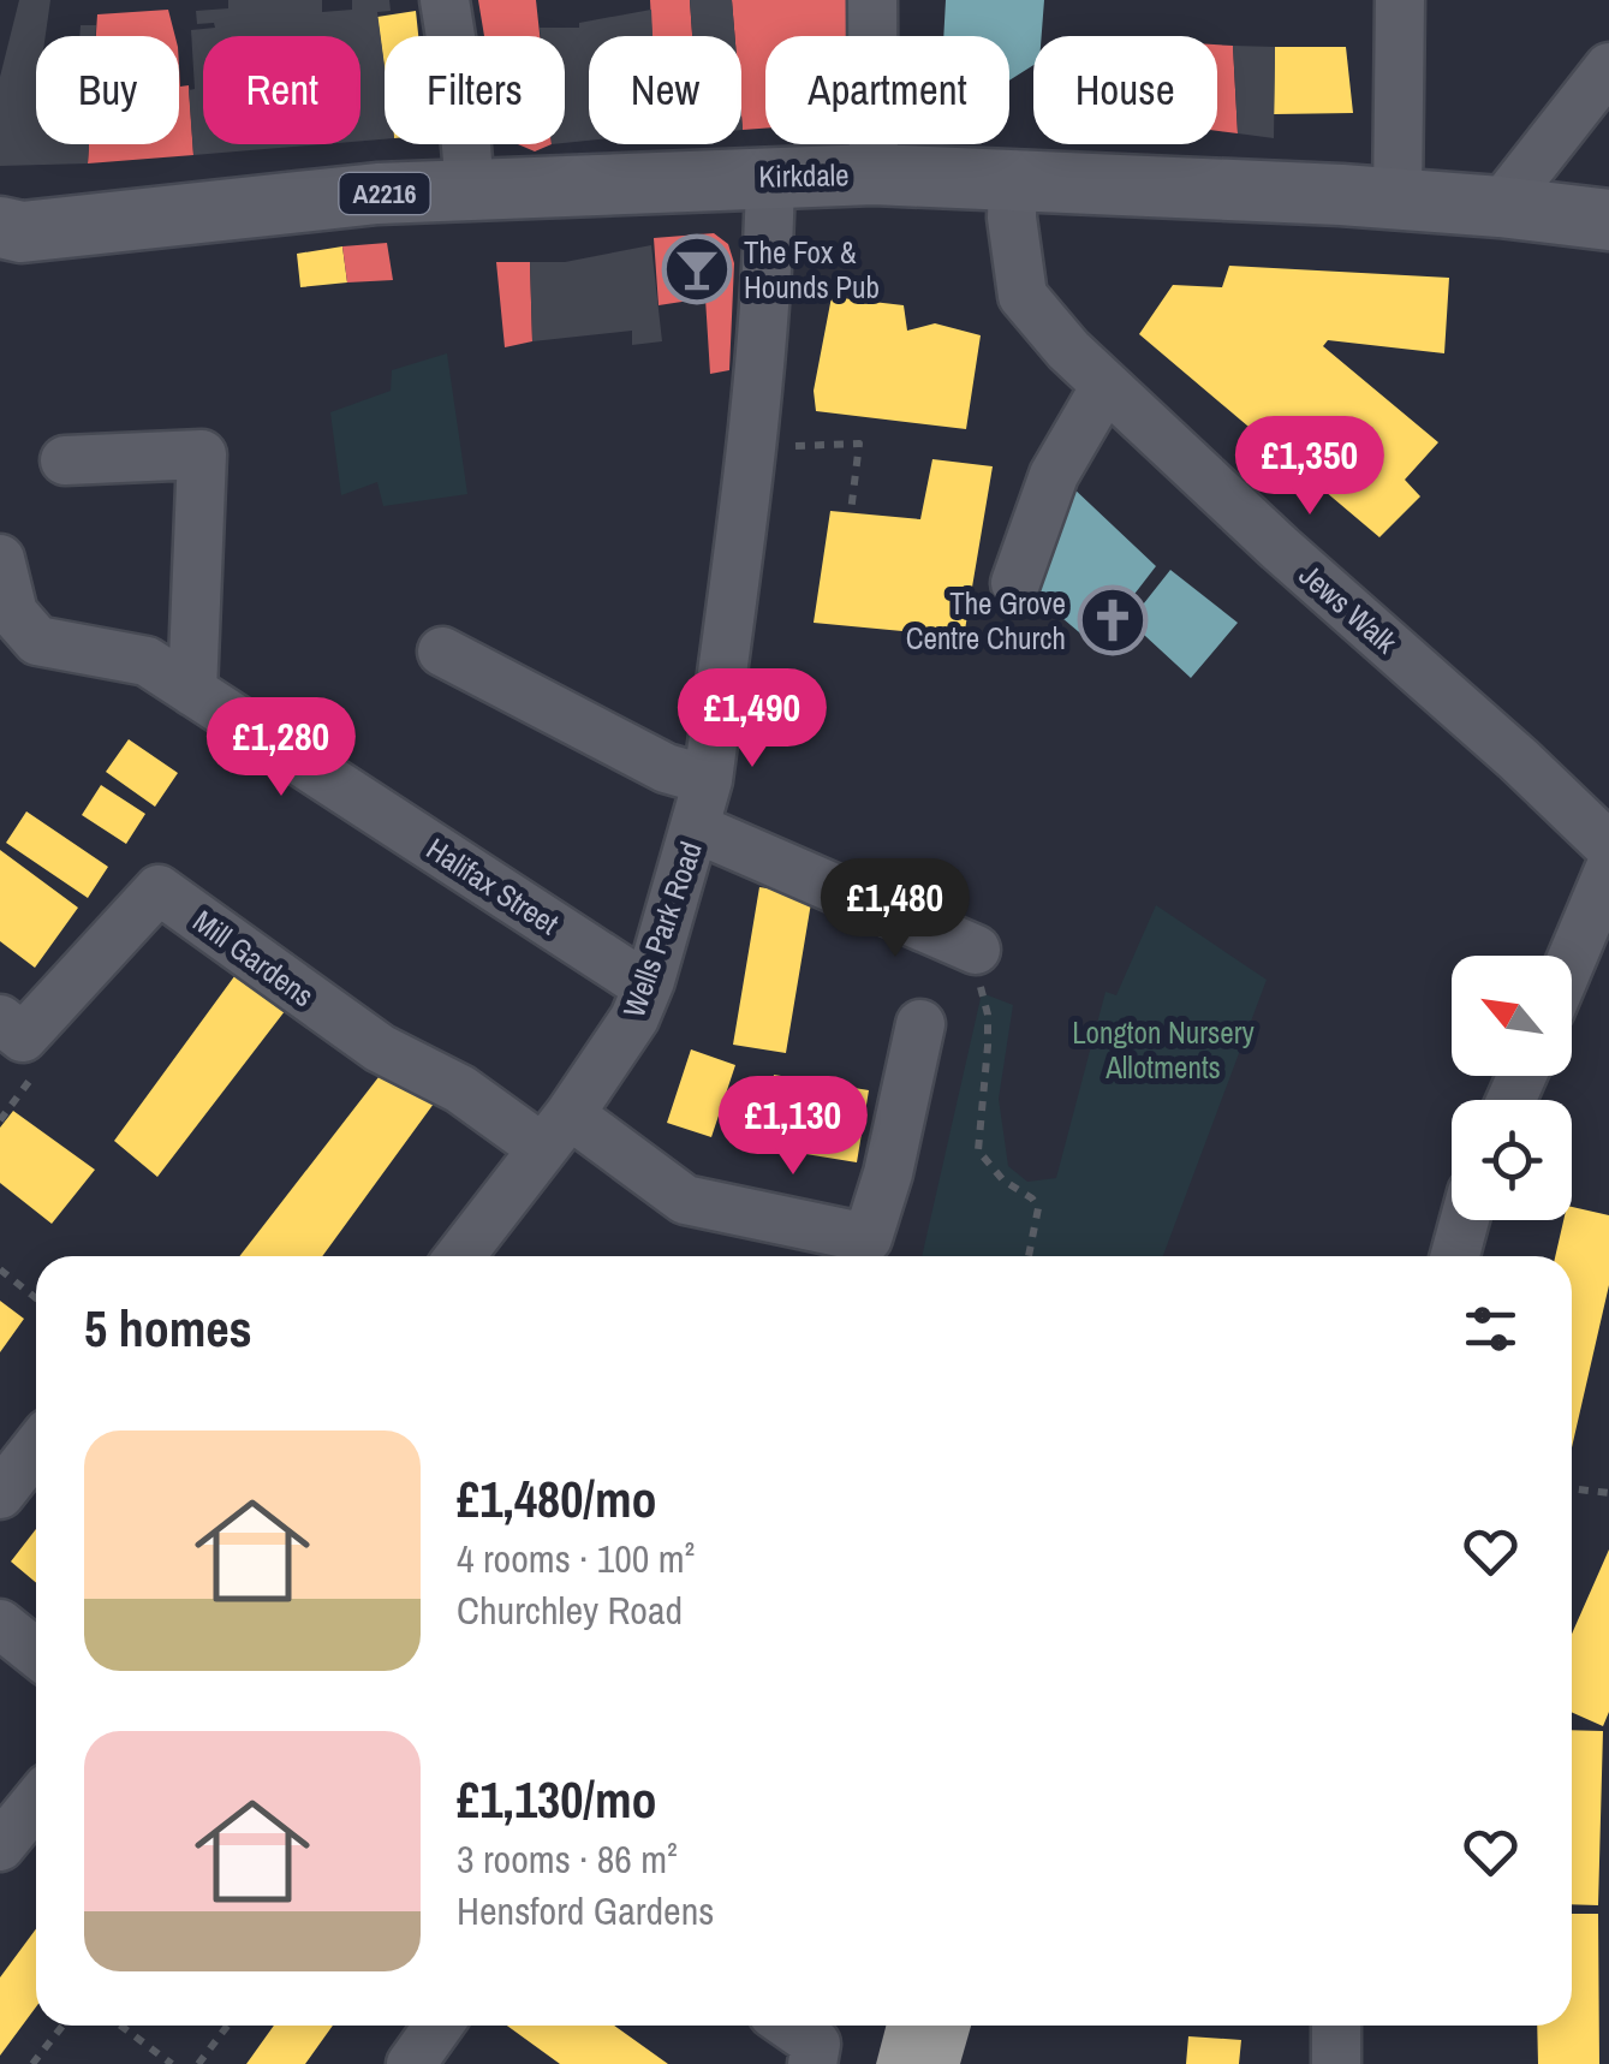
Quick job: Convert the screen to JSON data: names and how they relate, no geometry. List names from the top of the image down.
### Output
{
  "streets": {
    "main road": ["Kirkdale", "A2216"],
    "street": [
      "Jews Walk",
      "Halifax Street",
      "Wells Park Road",
      "Mill Gardens"
    ]
  },
  "crossings": [
    ["Kirkdale", "Jews Walk"],
    ["Kirkdale", "Wells Park Road"],
    ["Halifax Street", "Wells Park Road"],
    ["Wells Park Road", "Mill Gardens"]
  ],
  "parks": ["Longton Nursery Allotments"],
  "places": {
    "bar": ["The Fox & Hounds Pub"],
    "church": ["The Grove Centre Church"]
  },
  "north": "top left",
  "page": {
    "chip": [
      "Buy",
      "Rent",
      "Filters",
      "New",
      "Apartment",
      "House"
    ],
    "price": [
      "£1,350",
      "£1,490",
      "£1,280",
      "£1,480",
      "£1,130"
    ],
    "heading": "5 homes",
    "list": [
      {
        "name": "£1,480/mo",
        "note": "4 rooms · 100 m² · Churchley Road"
      },
      {
        "name": "£1,130/mo",
        "note": "3 rooms · 86 m² · Hensford Gardens"
      }
    ]
  }
}
